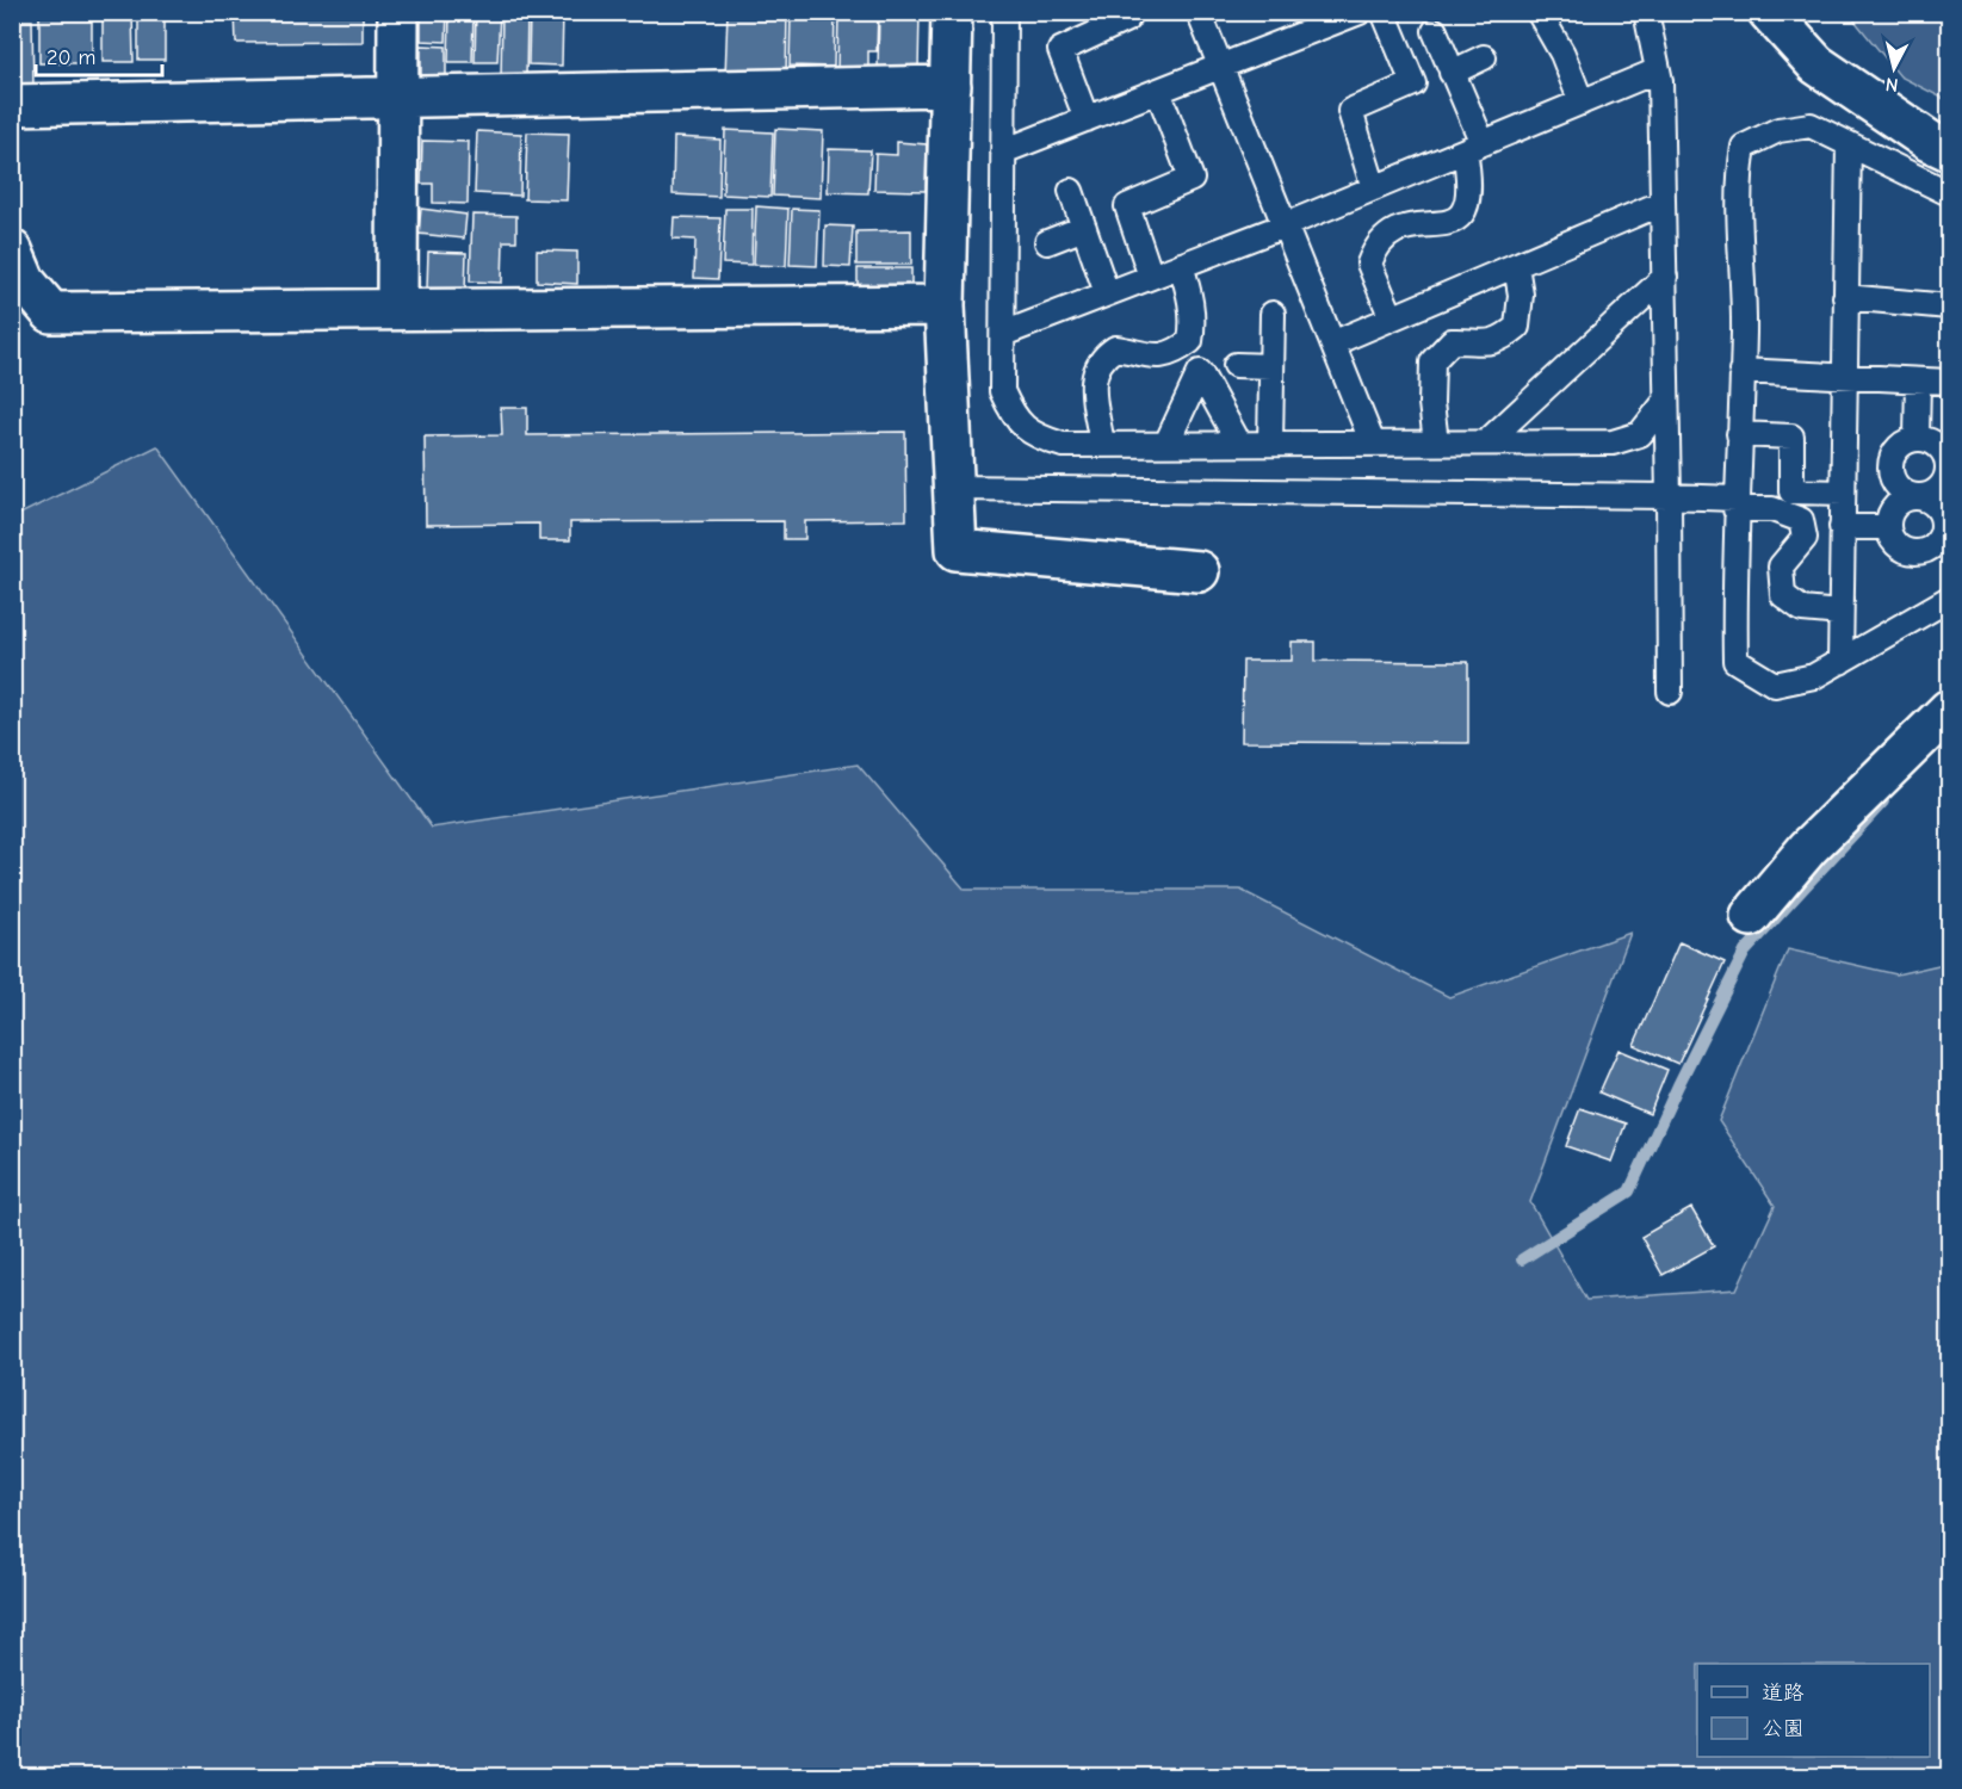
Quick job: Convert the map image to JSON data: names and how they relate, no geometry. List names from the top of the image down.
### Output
{
  "legend": ["道路", "公園"],
  "scale_bar": "20 m",
  "north": "bottom"
}
